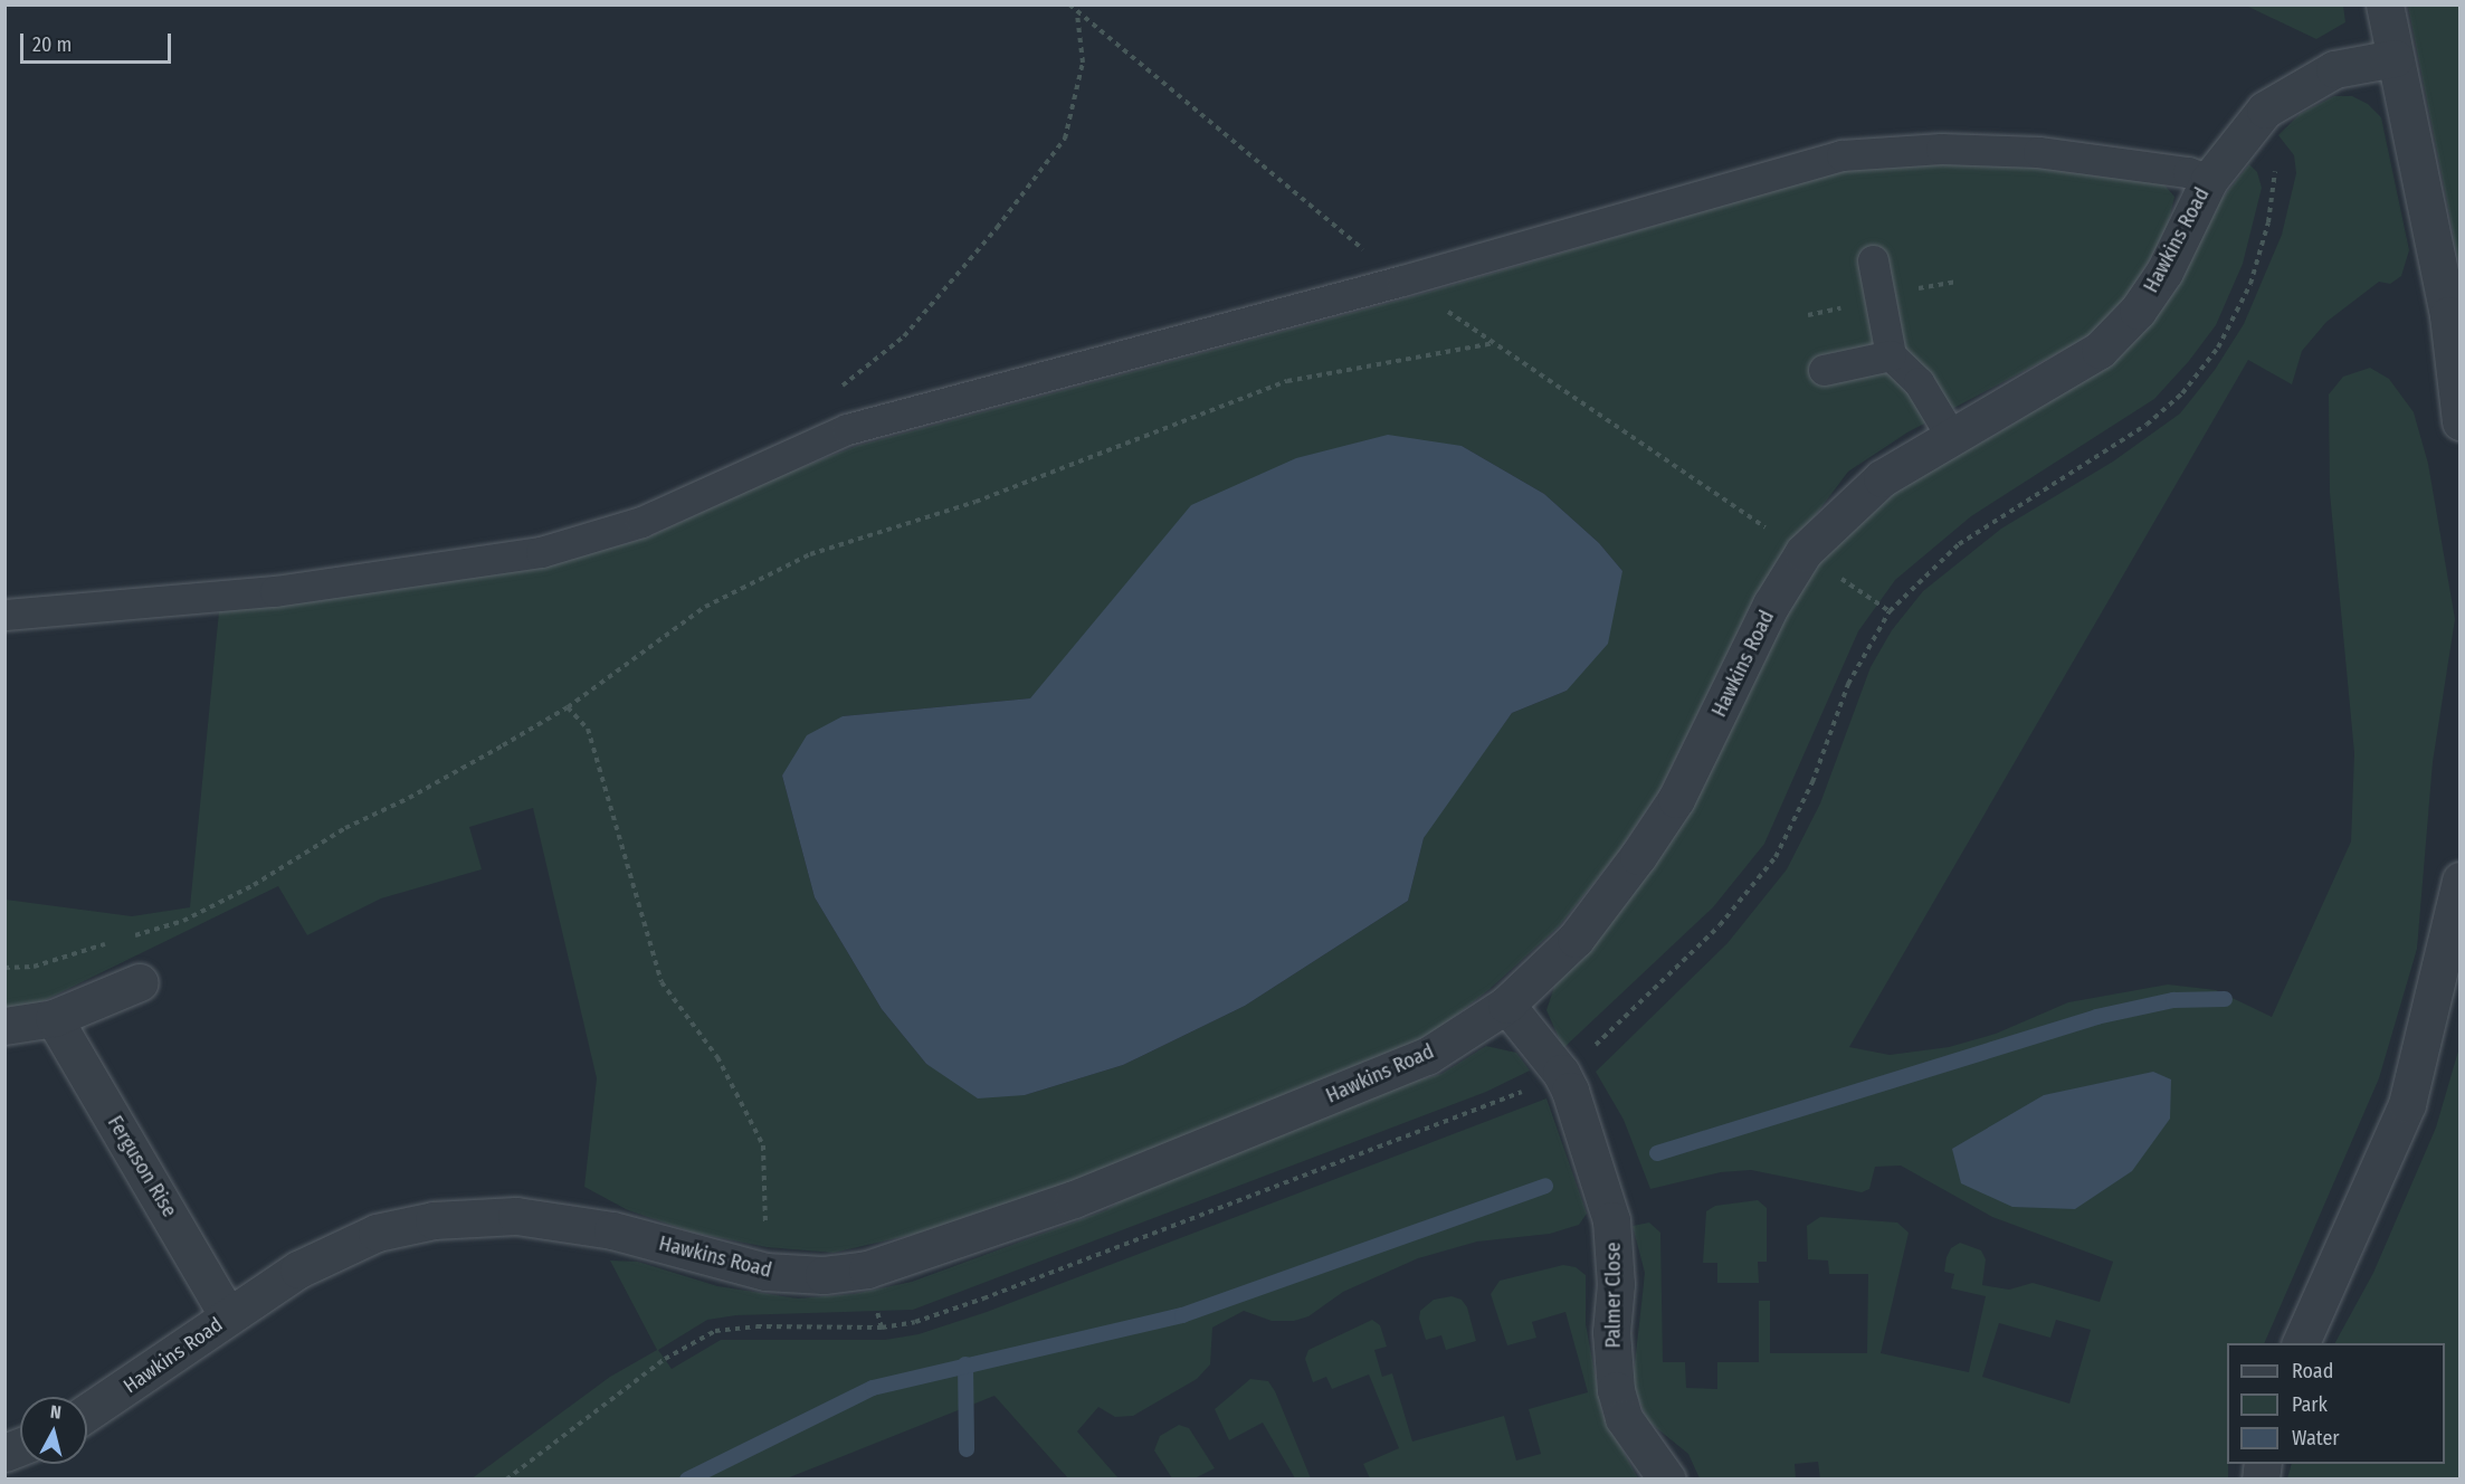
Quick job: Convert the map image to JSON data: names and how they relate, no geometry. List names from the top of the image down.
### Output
{
  "streets": {
    "street": ["Hawkins Road", "Ferguson Rise", "Palmer Close"]
  },
  "crossings": [
    ["Hawkins Road", "Ferguson Rise"],
    ["Hawkins Road", "Palmer Close"]
  ],
  "legend": ["Road", "Park", "Water"],
  "scale_bar": "20 m",
  "north": "top"
}
